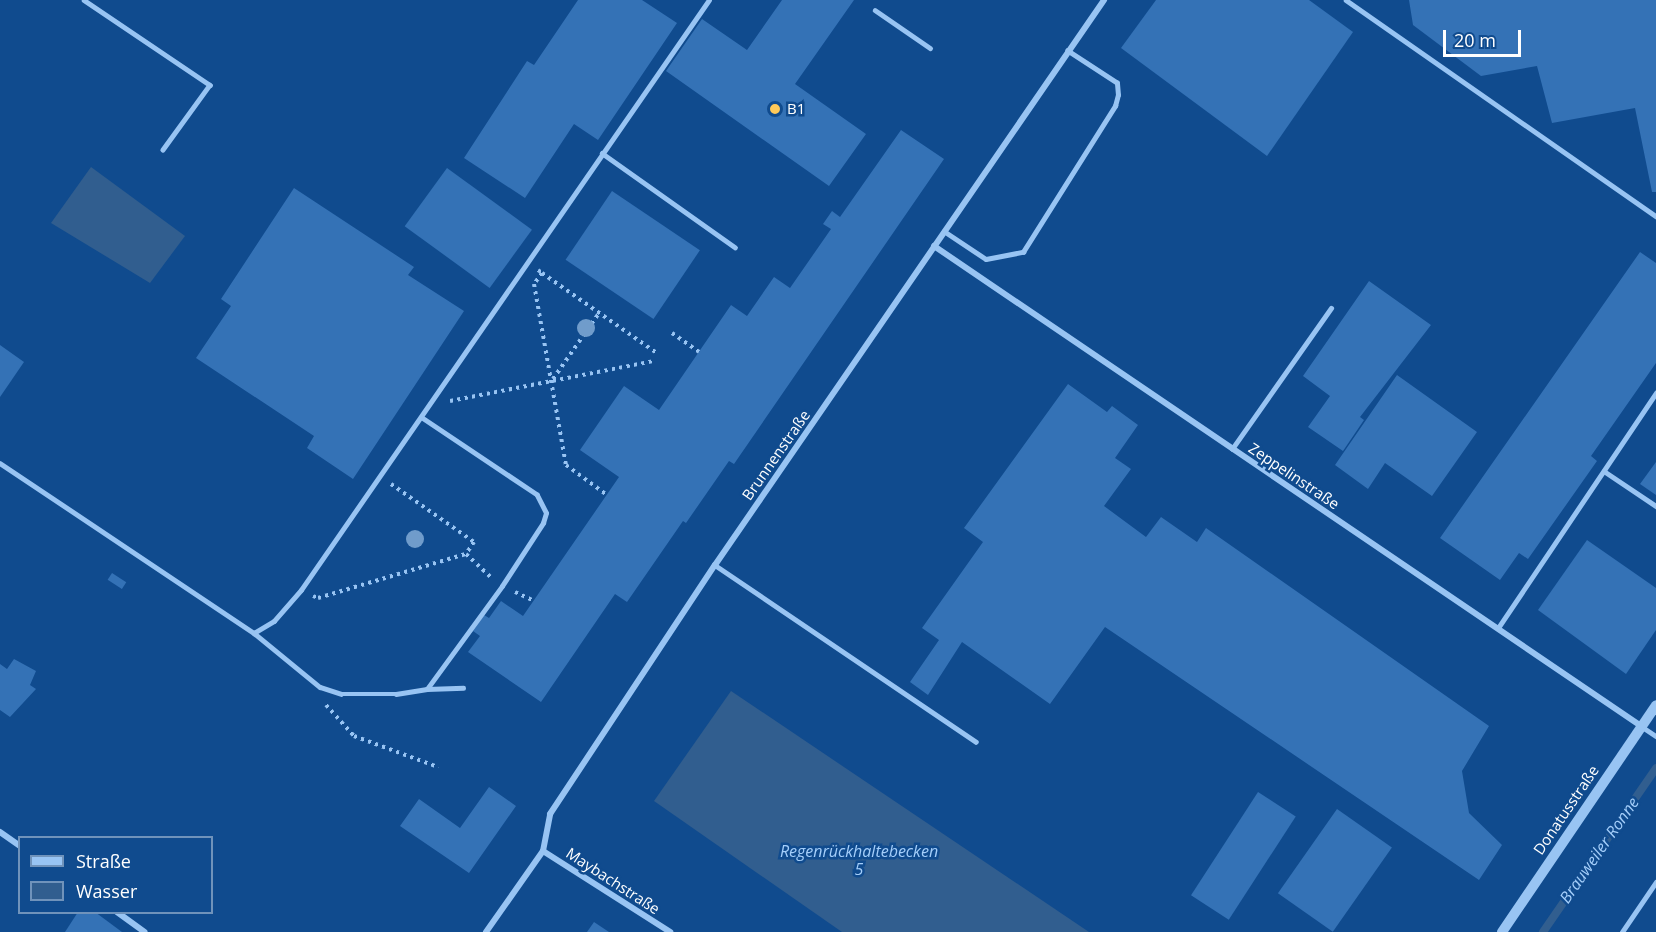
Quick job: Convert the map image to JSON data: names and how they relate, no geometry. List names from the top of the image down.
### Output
{
  "streets": {
    "street": [
      "Brunnenstraße",
      "Zeppelinstraße",
      "Donatusstraße",
      "Maybachstraße"
    ]
  },
  "crossings": [
    ["Brunnenstraße", "Zeppelinstraße"],
    ["Brunnenstraße", "Maybachstraße"],
    ["Zeppelinstraße", "Donatusstraße"]
  ],
  "water": ["Brauweiler Ronne", "Regenrückhaltebecken 5"],
  "places": ["B1"],
  "legend": ["Straße", "Wasser"],
  "scale_bar": "20 m"
}
